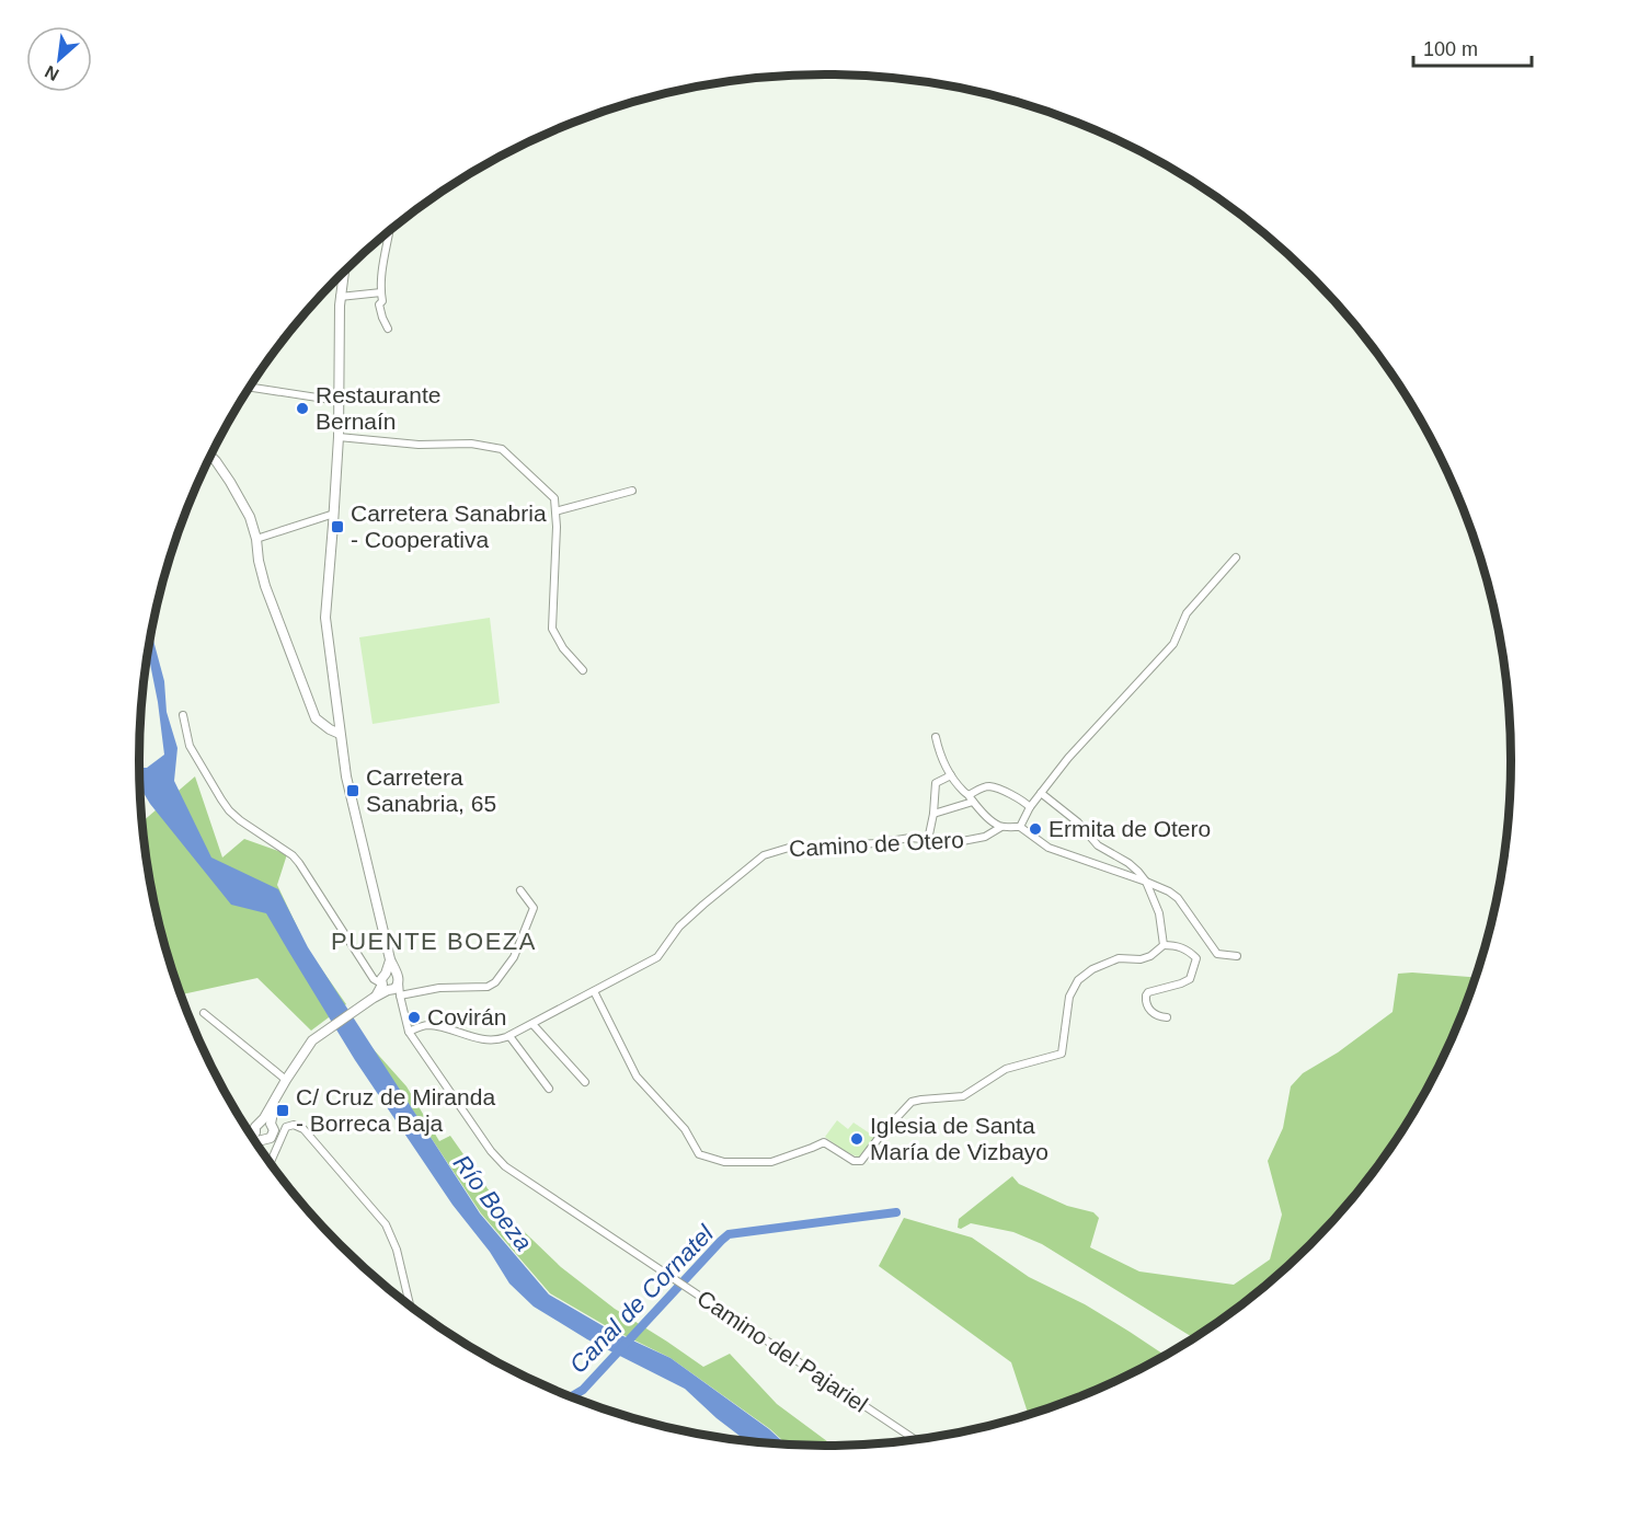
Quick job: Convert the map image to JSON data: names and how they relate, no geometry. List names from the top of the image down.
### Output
{
  "streets": {
    "street": ["Camino de Otero", "Camino del Pajariel"]
  },
  "crossings": [
    ["Camino de Otero", "Camino del Pajariel"]
  ],
  "districts": ["PUENTE BOEZA"],
  "water": ["Río Boeza", "Canal de Cornatel"],
  "places": {
    "other": [
      "Restaurante Bernaín",
      "Ermita de Otero",
      "Covirán",
      "Iglesia de Santa María de Vizbayo"
    ],
    "transit": ["Carretera Sanabria - Cooperativa", "Carretera Sanabria, 65", "C/ Cruz de Miranda - Borreca Baja"]
  },
  "scale_bar": "100 m",
  "north": "bottom left"
}
